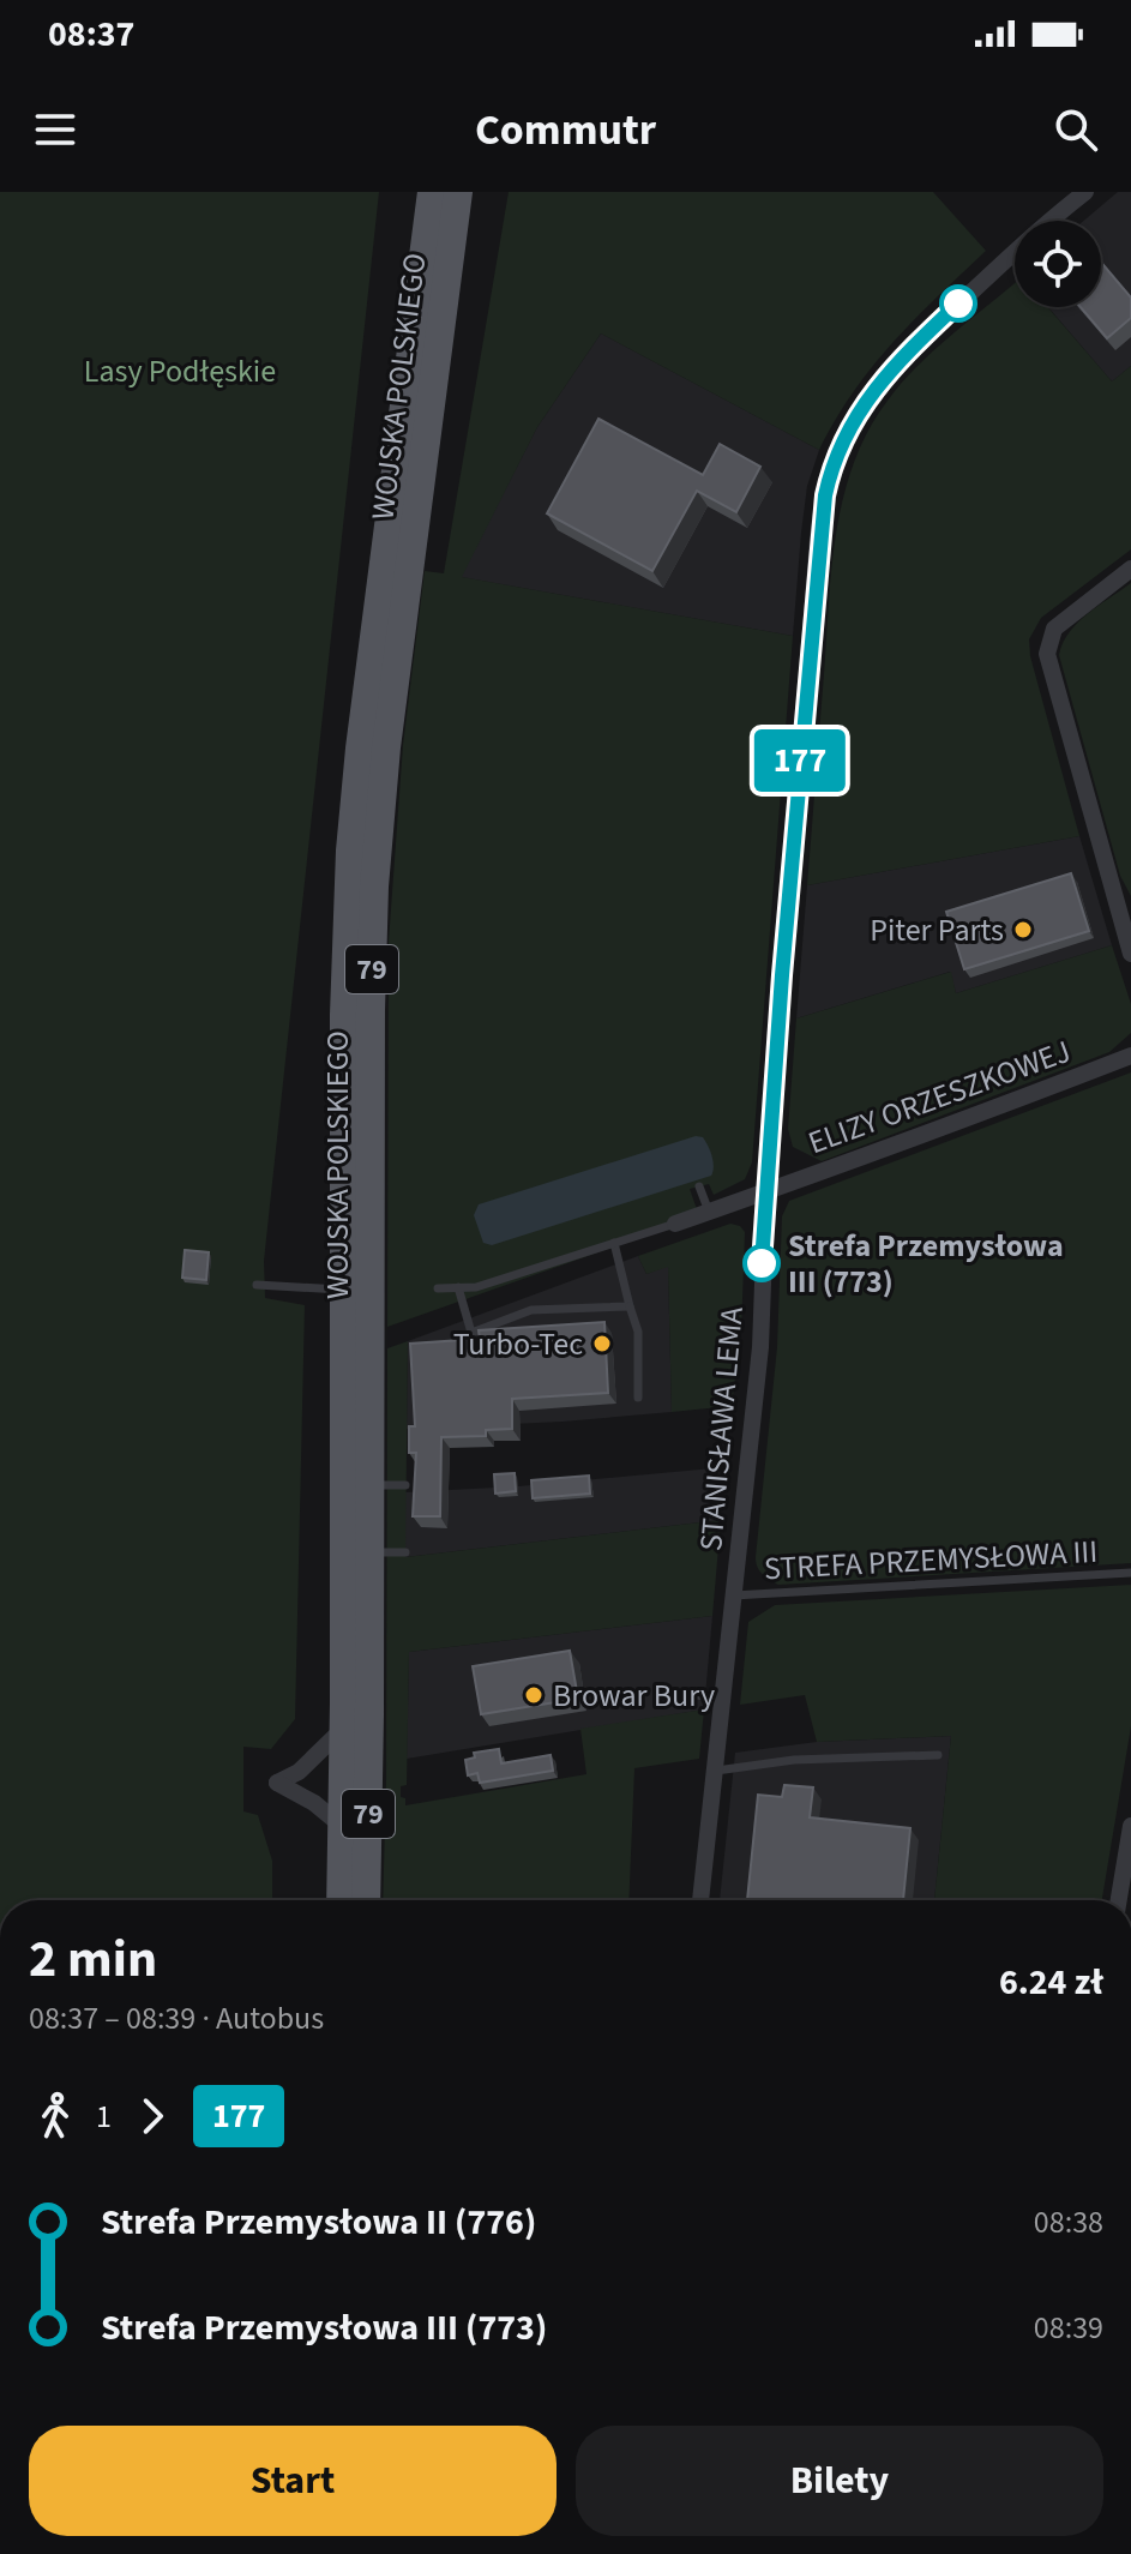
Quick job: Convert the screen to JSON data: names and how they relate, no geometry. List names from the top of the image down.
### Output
{
  "streets": {
    "main road": ["WOJSKA POLSKIEGO", "79"],
    "street": ["ELIZY ORZESZKOWEJ", "STANISŁAWA LEMA"],
    "lane": ["STREFA PRZEMYSŁOWA III"]
  },
  "crossings": [
    ["ELIZY ORZESZKOWEJ", "STANISŁAWA LEMA"],
    ["STANISŁAWA LEMA", "STREFA PRZEMYSŁOWA III"]
  ],
  "parks": ["Lasy Podłęskie"],
  "places": [
    "Piter Parts",
    "Strefa Przemysłowa III (773)",
    "Turbo-Tec",
    "Browar Bury"
  ],
  "lines": ["bus line 177"],
  "page": {
    "status": "08:37",
    "header": "Commutr",
    "on_map": "177",
    "heading": ["2 min", "08:37 – 08:39 · Autobus", "6.24 zł"],
    "legs": ["1", "177"],
    "list": [
      {
        "name": "Strefa Przemysłowa II (776)",
        "value": "08:38"
      },
      {
        "name": "Strefa Przemysłowa III (773)",
        "value": "08:39"
      }
    ],
    "buttons": ["Start", "Bilety"]
  }
}
